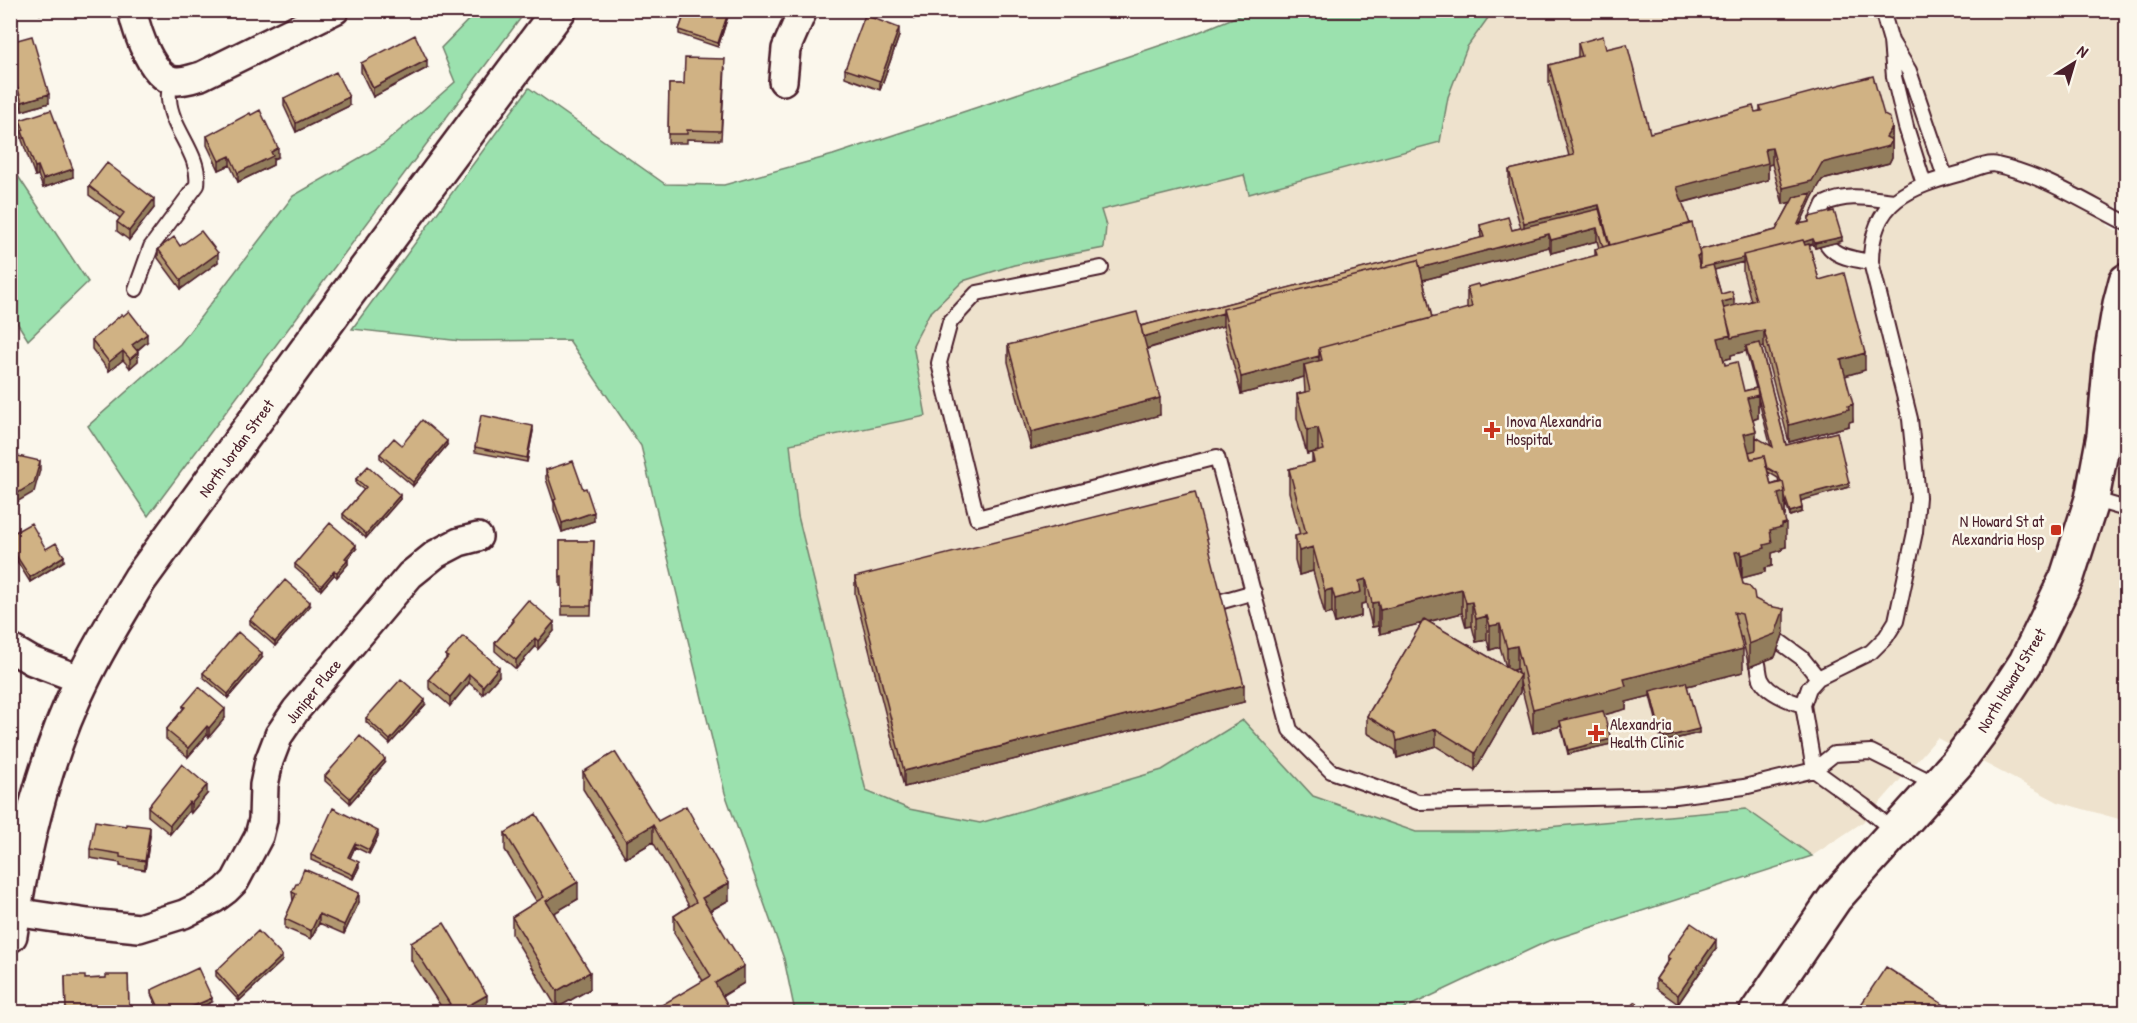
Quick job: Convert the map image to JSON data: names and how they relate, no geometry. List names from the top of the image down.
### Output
{
  "streets": {
    "street": ["North Jordan Street", "North Howard Street", "Juniper Place"]
  },
  "crossings": [
    ["North Jordan Street", "Juniper Place"]
  ],
  "places": {
    "health": ["Inova Alexandria Hospital", "Alexandria Health Clinic"],
    "transit": ["N Howard St at Alexandria Hosp"]
  },
  "north": "top right"
}
